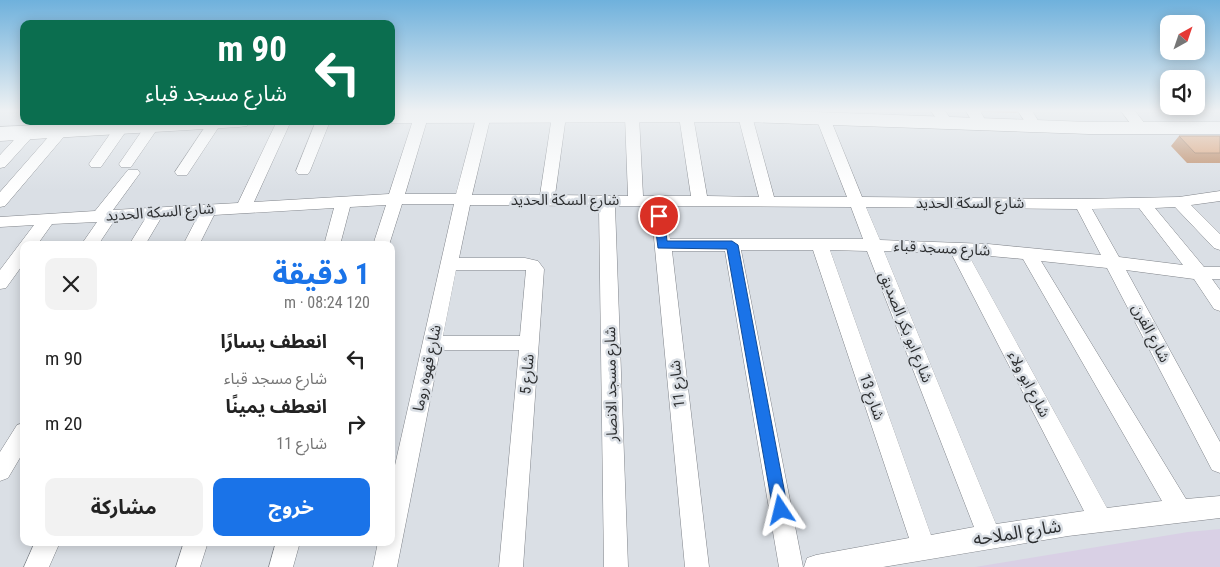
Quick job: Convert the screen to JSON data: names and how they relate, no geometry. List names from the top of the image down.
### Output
{
  "streets": {
    "street": [
      "شارع السكة الحديد",
      "شارع مسجد قباء",
      "شارع ابو بكر الصديق",
      "شارع الفرن",
      "شارع قهوه روما",
      "شارع 5",
      "شارع مسجد الانصار",
      "شارع 11",
      "شارع ابو ولاء",
      "شارع 13",
      "شارع الملاحه"
    ]
  },
  "crossings": [
    ["شارع السكة الحديد", "شارع ابو بكر الصديق"],
    ["شارع السكة الحديد", "شارع الفرن"],
    ["شارع السكة الحديد", "شارع قهوه روما"],
    ["شارع السكة الحديد", "شارع مسجد الانصار"],
    ["شارع السكة الحديد", "شارع 11"],
    ["شارع مسجد قباء", "شارع ابو بكر الصديق"],
    ["شارع مسجد قباء", "شارع الفرن"],
    ["شارع مسجد قباء", "شارع 11"],
    ["شارع مسجد قباء", "شارع ابو ولاء"],
    ["شارع مسجد قباء", "شارع 13"],
    ["شارع ابو بكر الصديق", "شارع الملاحه"],
    ["شارع قهوه روما", "شارع 5"],
    ["شارع ابو ولاء", "شارع الملاحه"],
    ["شارع 13", "شارع الملاحه"]
  ],
  "north": "top right",
  "page": {
    "turn": ["90 m", "شارع مسجد قباء"],
    "heading": ["1 دقيقة", "120 m · 08:24"],
    "list": [
      {
        "name": "انعطف يسارًا",
        "note": "شارع مسجد قباء",
        "value": "90 m"
      },
      {
        "name": "انعطف يمينًا",
        "note": "شارع 11",
        "value": "20 m"
      }
    ],
    "buttons": ["خروج", "مشاركة"]
  }
}
